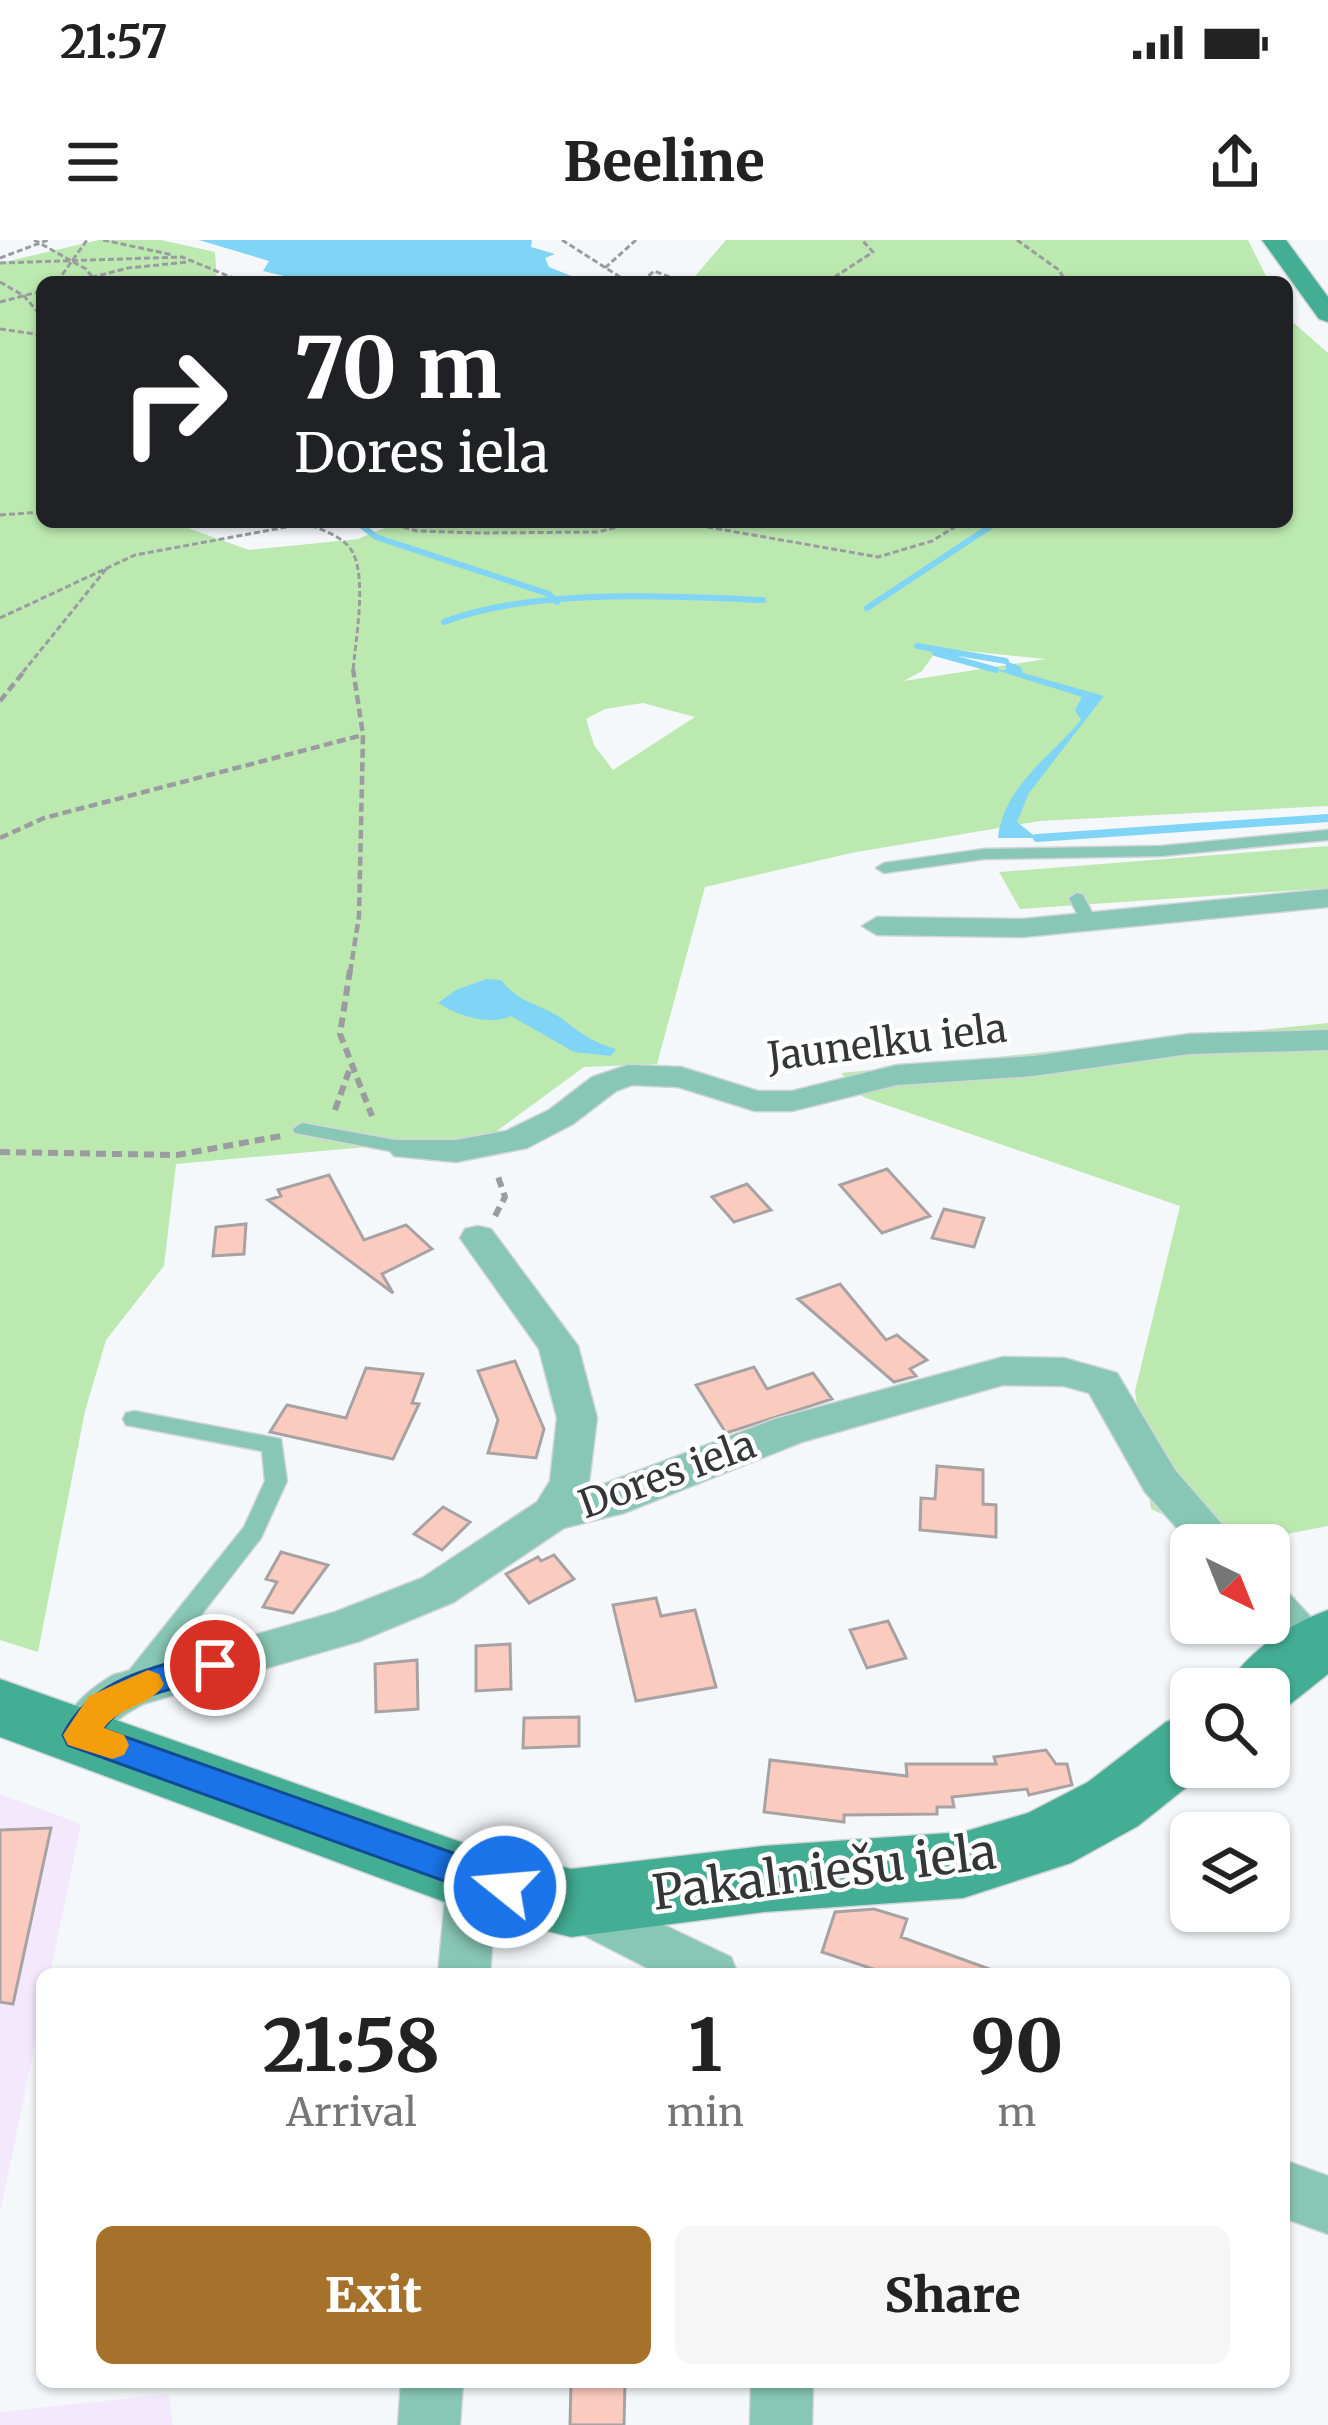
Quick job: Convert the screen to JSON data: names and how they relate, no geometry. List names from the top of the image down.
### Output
{
  "streets": {
    "street": ["Jaunelku iela", "Dores iela", "Pakalniešu iela"]
  },
  "north": "bottom right",
  "page": {
    "status": "21:57",
    "header": "Beeline",
    "turn": ["70 m", "Dores iela"],
    "eta": [
      "21:58",
      "Arrival",
      "1",
      "min",
      "90",
      "m"
    ],
    "buttons": ["Exit", "Share"]
  }
}
